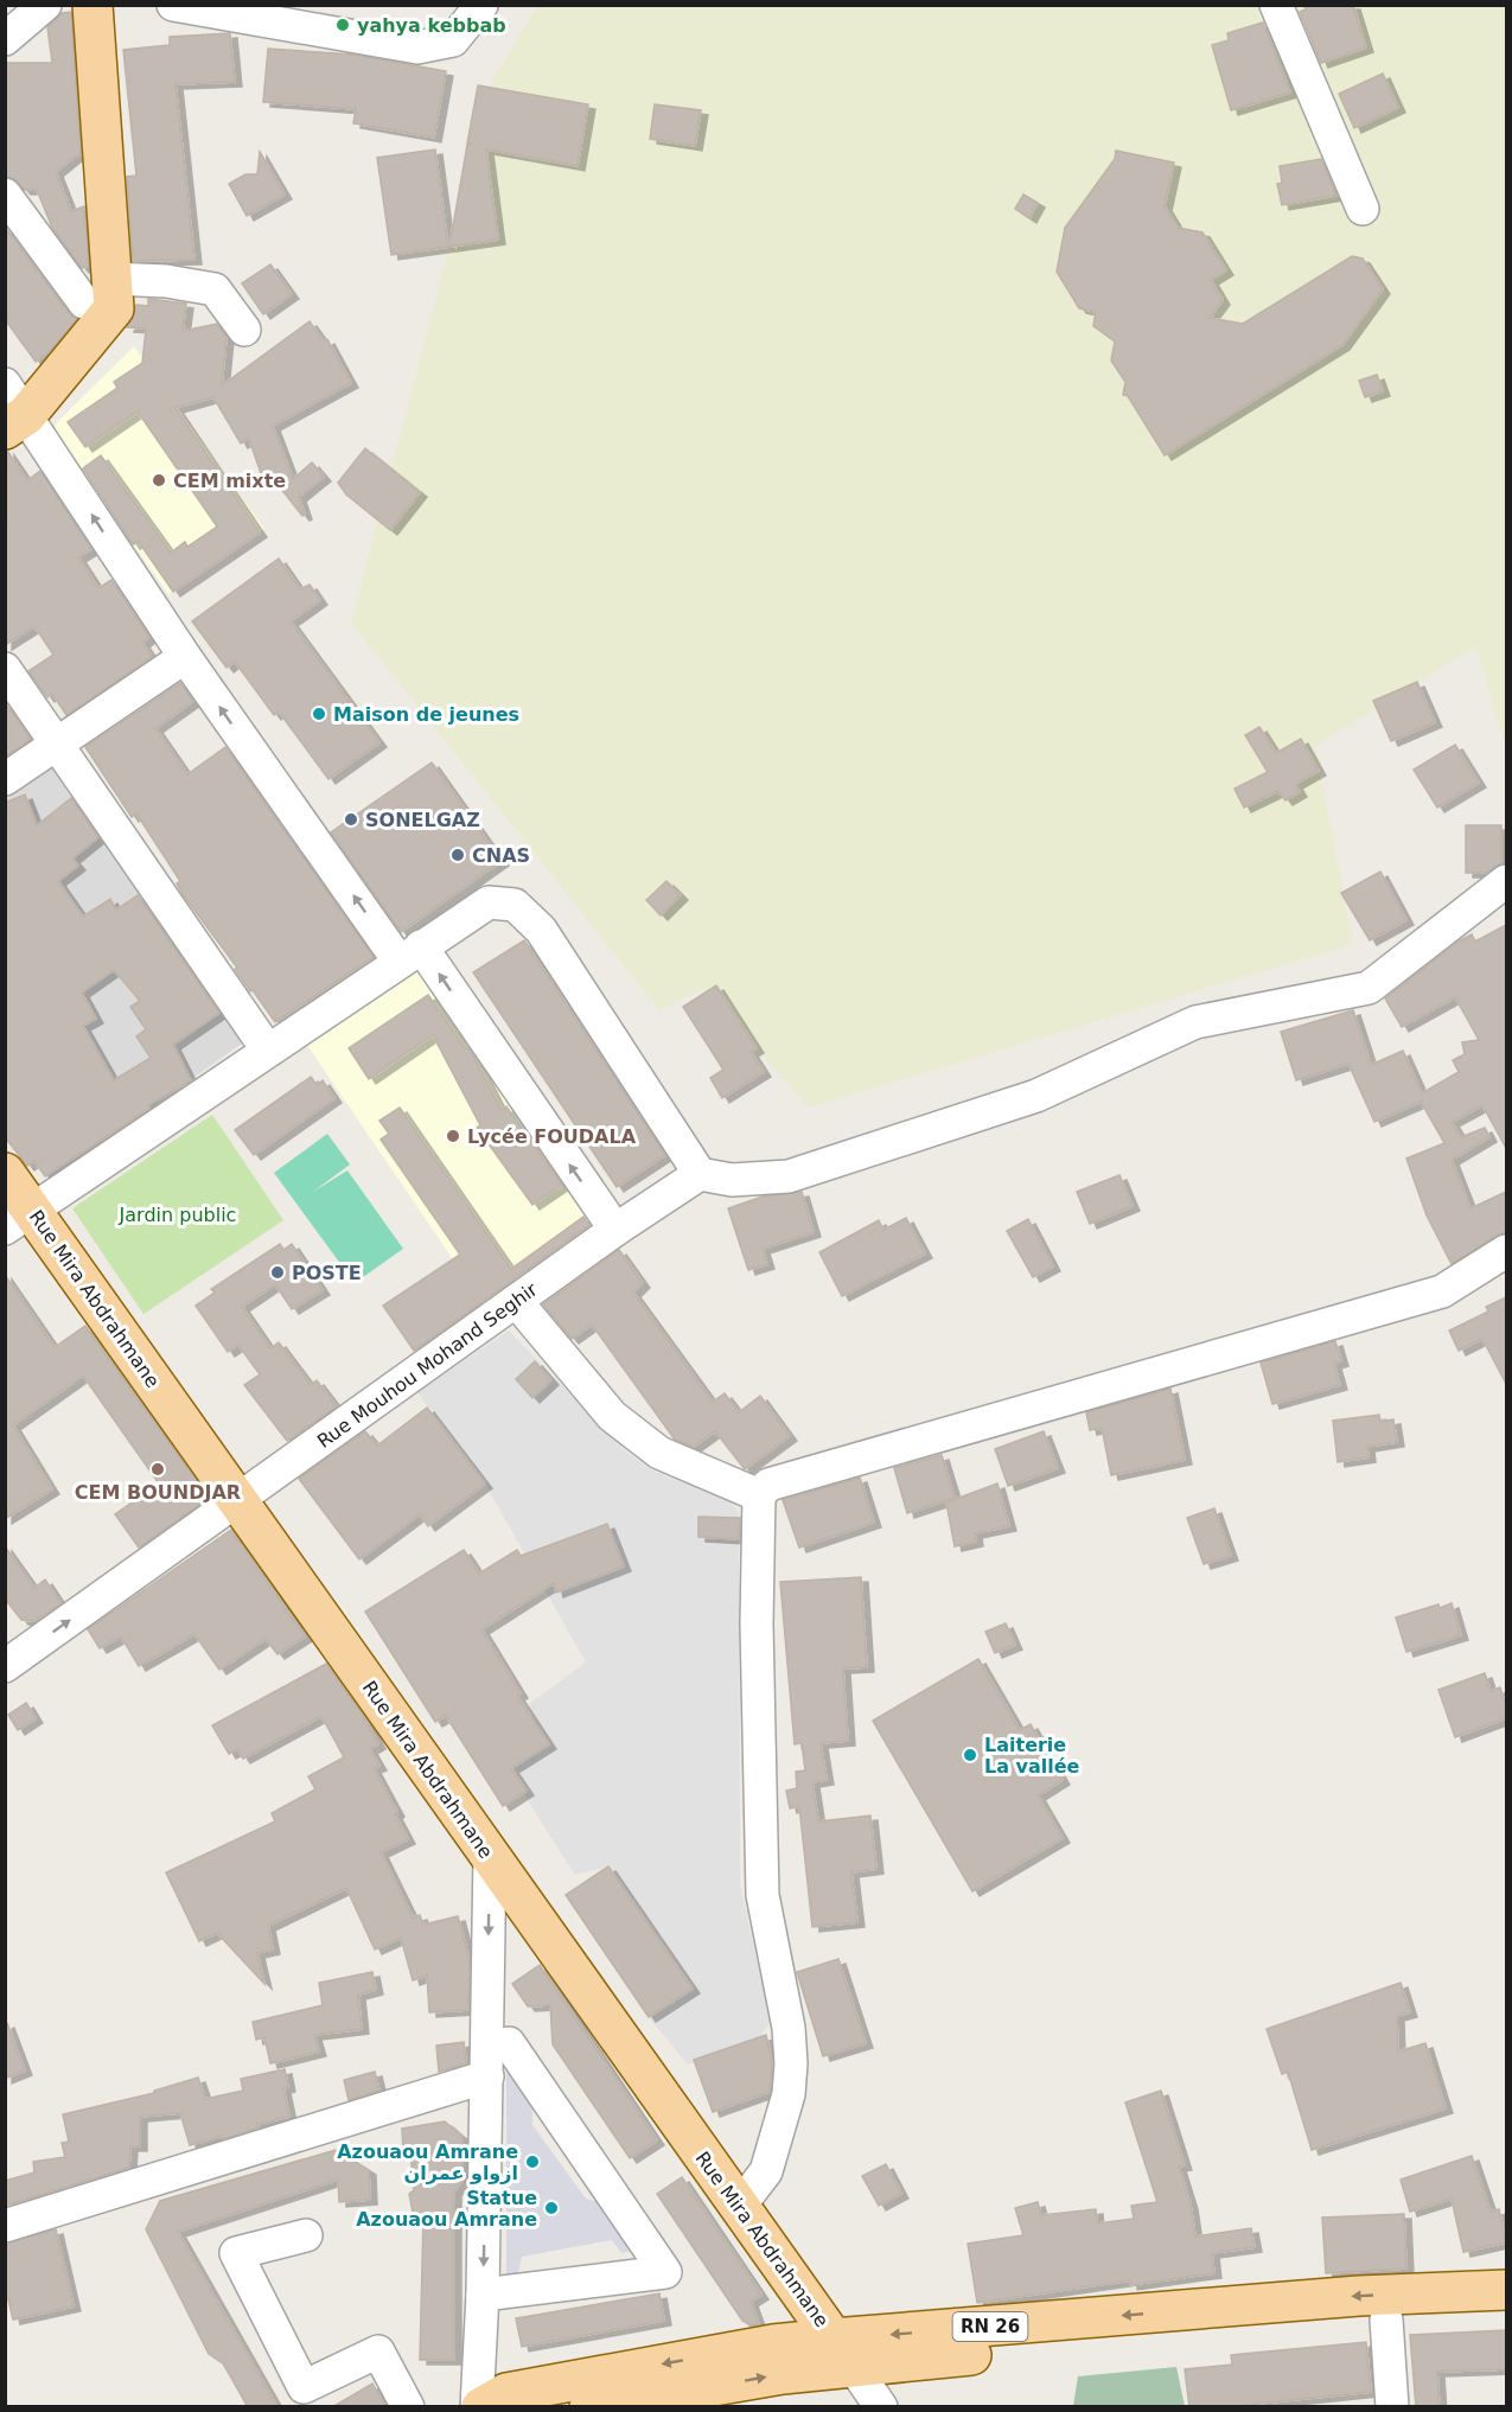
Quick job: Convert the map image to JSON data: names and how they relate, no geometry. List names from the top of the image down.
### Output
{
  "streets": {
    "main road": ["Rue Mira Abdrahmane", "RN 26"],
    "street": ["Rue Mouhou Mohand Seghir"]
  },
  "crossings": [
    ["Rue Mira Abdrahmane", "Rue Mouhou Mohand Seghir"],
    ["Rue Mira Abdrahmane", "RN 26"]
  ],
  "parks": ["Jardin public"],
  "places": [
    "yahya kebbab",
    "CEM mixte",
    "Maison de jeunes",
    "SONELGAZ",
    "CNAS",
    "Lycée FOUDALA",
    "POSTE",
    "CEM BOUNDJAR",
    "Laiterie La vallée",
    "Azouaou Amrane ازواو عمران",
    "Statue Azouaou Amrane"
  ]
}
